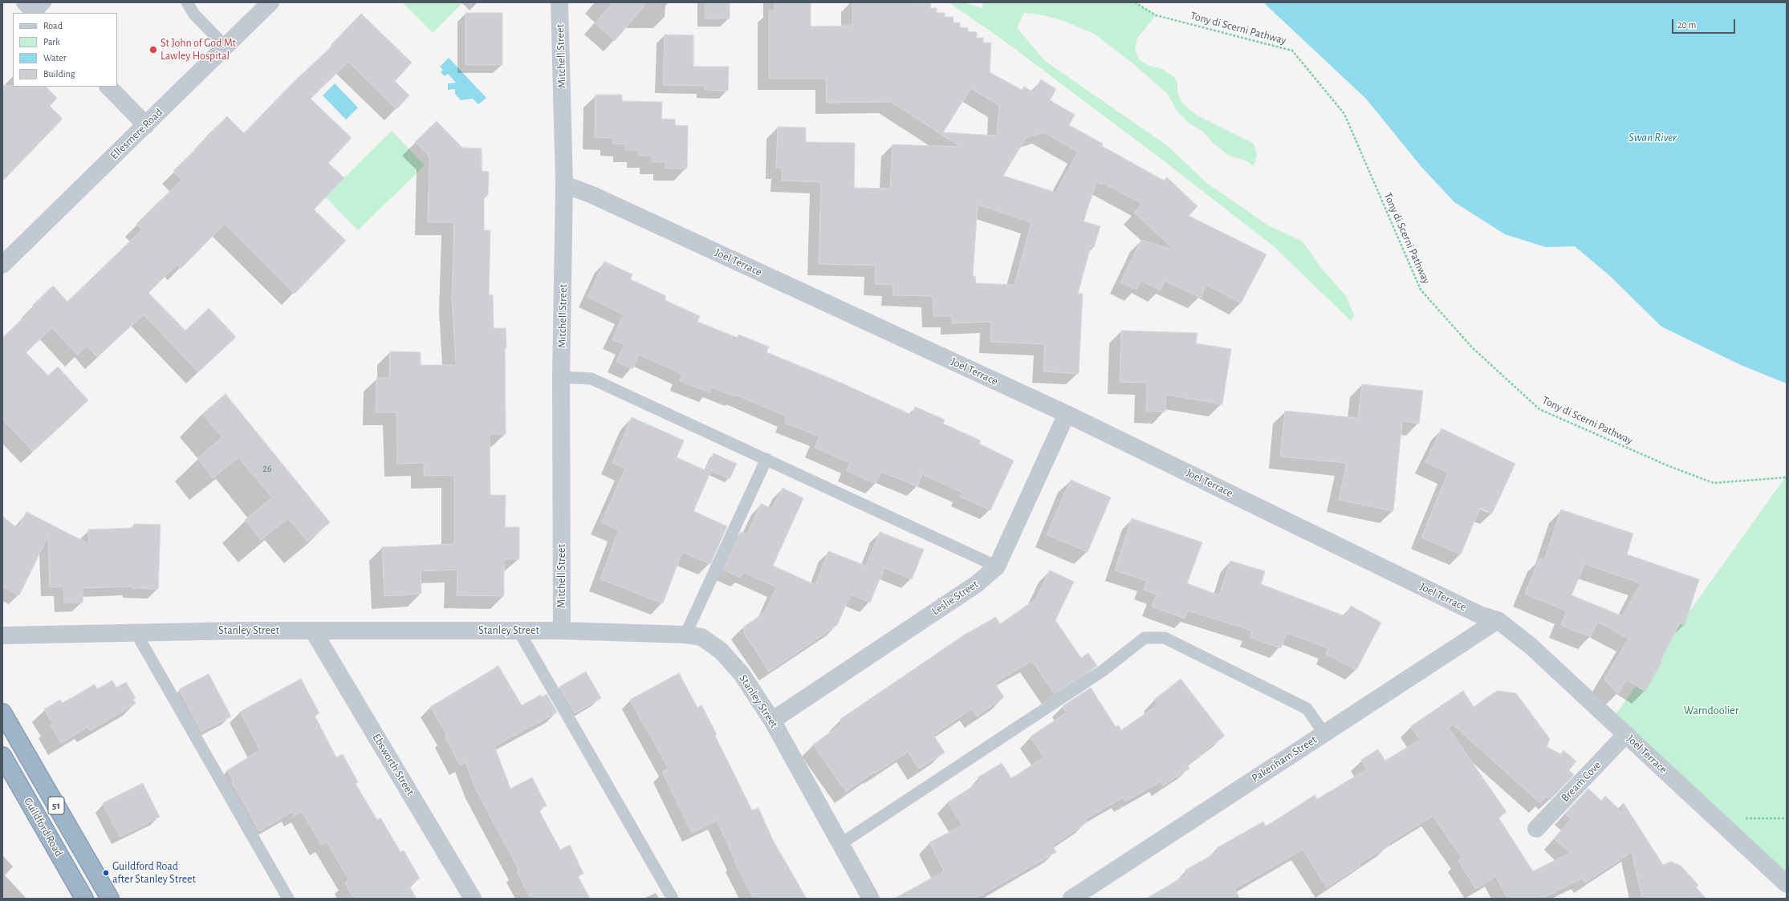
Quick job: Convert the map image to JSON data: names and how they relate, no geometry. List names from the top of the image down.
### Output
{
  "streets": {
    "highway": ["51", "Guildford Road"],
    "street": [
      "Mitchell Street",
      "Ellesmere Road",
      "Joel Terrace",
      "Leslie Street",
      "Stanley Street",
      "Pakenham Street",
      "Ebsworth Street",
      "Bream Cove"
    ],
    "path": ["Tony di Scerni Pathway"]
  },
  "crossings": [
    ["Mitchell Street", "Joel Terrace"],
    ["Mitchell Street", "Stanley Street"],
    ["Joel Terrace", "Leslie Street"],
    ["Joel Terrace", "Pakenham Street"],
    ["Joel Terrace", "Bream Cove"],
    ["Leslie Street", "Stanley Street"],
    ["Stanley Street", "Ebsworth Street"]
  ],
  "water": ["Swan River"],
  "parks": ["Warndoolier"],
  "places": ["St John of God Mt Lawley Hospital", "Guildford Road after Stanley Street"],
  "house_numbers": ["26"],
  "legend": [
    "Road",
    "Park",
    "Water",
    "Building"
  ],
  "scale_bar": "20 m"
}
